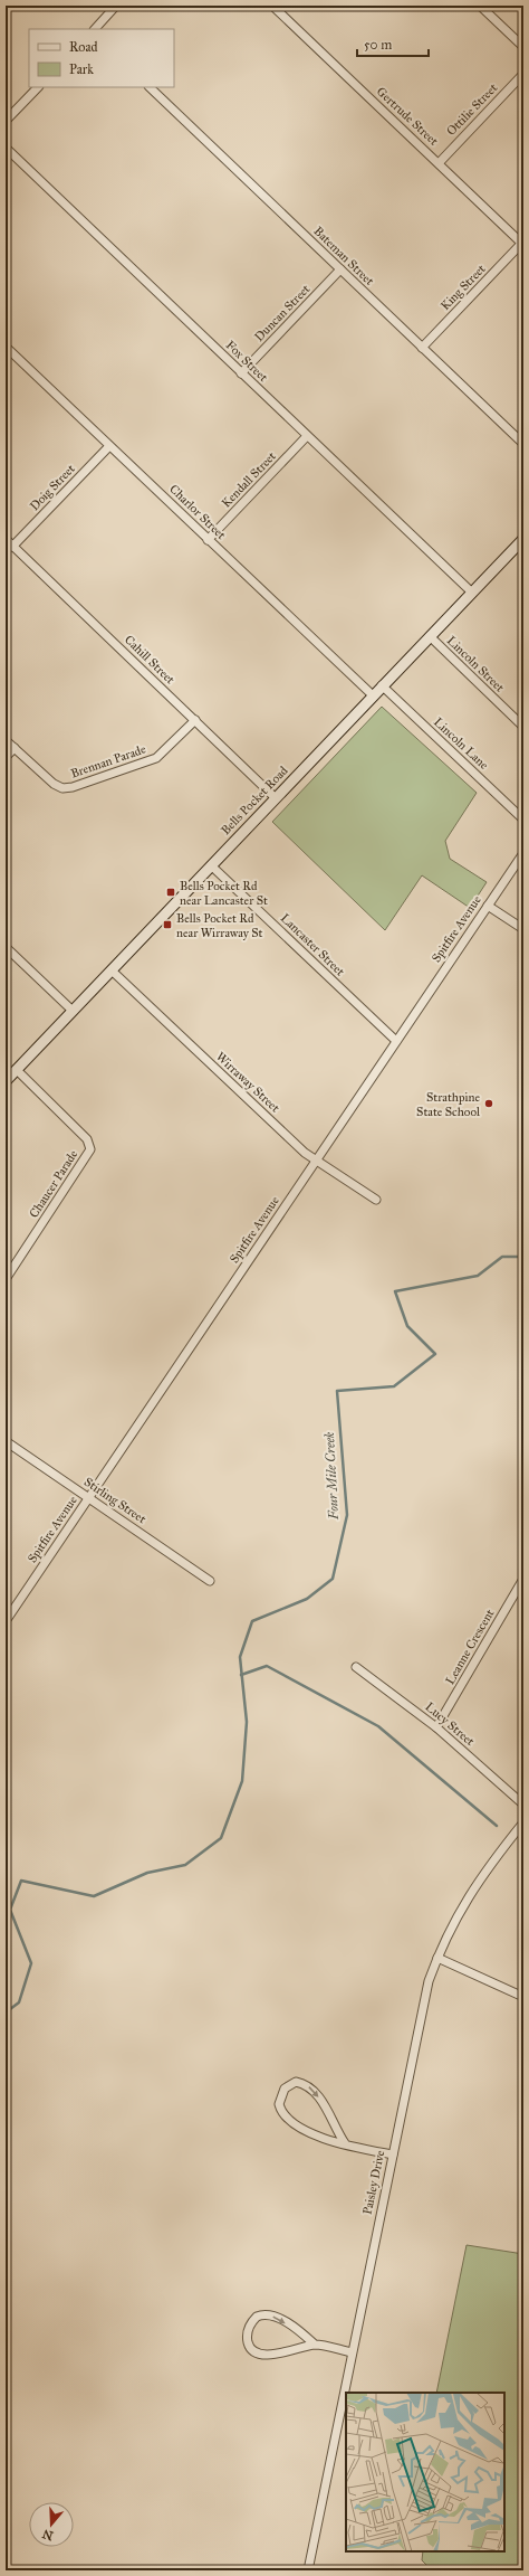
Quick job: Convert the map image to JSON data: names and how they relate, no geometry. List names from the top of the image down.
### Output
{
  "streets": {
    "main road": ["Bells Pocket Road"],
    "street": [
      "Ottilie Street",
      "Gertrude Street",
      "Bateman Street",
      "King Street",
      "Duncan Street",
      "Fox Street",
      "Kendall Street",
      "Doig Street",
      "Charlor Street",
      "Cahill Street",
      "Lincoln Street",
      "Lincoln Lane",
      "Brennan Parade",
      "Spitfire Avenue",
      "Lancaster Street",
      "Wirraway Street",
      "Chaucer Parade",
      "Stirling Street",
      "Leanne Crescent",
      "Lucy Street",
      "Paisley Drive"
    ]
  },
  "crossings": [
    ["Ottilie Street", "Gertrude Street"],
    ["Gertrude Street", "King Street"],
    ["Bateman Street", "King Street"],
    ["Bateman Street", "Duncan Street"],
    ["Duncan Street", "Fox Street"],
    ["Fox Street", "Kendall Street"],
    ["Fox Street", "Bells Pocket Road"],
    ["Kendall Street", "Charlor Street"],
    ["Doig Street", "Charlor Street"],
    ["Doig Street", "Cahill Street"],
    ["Charlor Street", "Bells Pocket Road"],
    ["Cahill Street", "Brennan Parade"],
    ["Cahill Street", "Bells Pocket Road"],
    ["Lincoln Street", "Bells Pocket Road"],
    ["Lincoln Lane", "Bells Pocket Road"],
    ["Bells Pocket Road", "Lancaster Street"],
    ["Bells Pocket Road", "Wirraway Street"],
    ["Bells Pocket Road", "Chaucer Parade"],
    ["Spitfire Avenue", "Lancaster Street"],
    ["Spitfire Avenue", "Wirraway Street"],
    ["Spitfire Avenue", "Stirling Street"],
    ["Leanne Crescent", "Lucy Street"]
  ],
  "water": ["Four Mile Creek"],
  "places": {
    "transit": ["Bells Pocket Rd near Lancaster St", "Bells Pocket Rd near Wirraway St"],
    "other": ["Strathpine State School"]
  },
  "legend": ["Road", "Park"],
  "scale_bar": "50 m",
  "north": "bottom"
}
